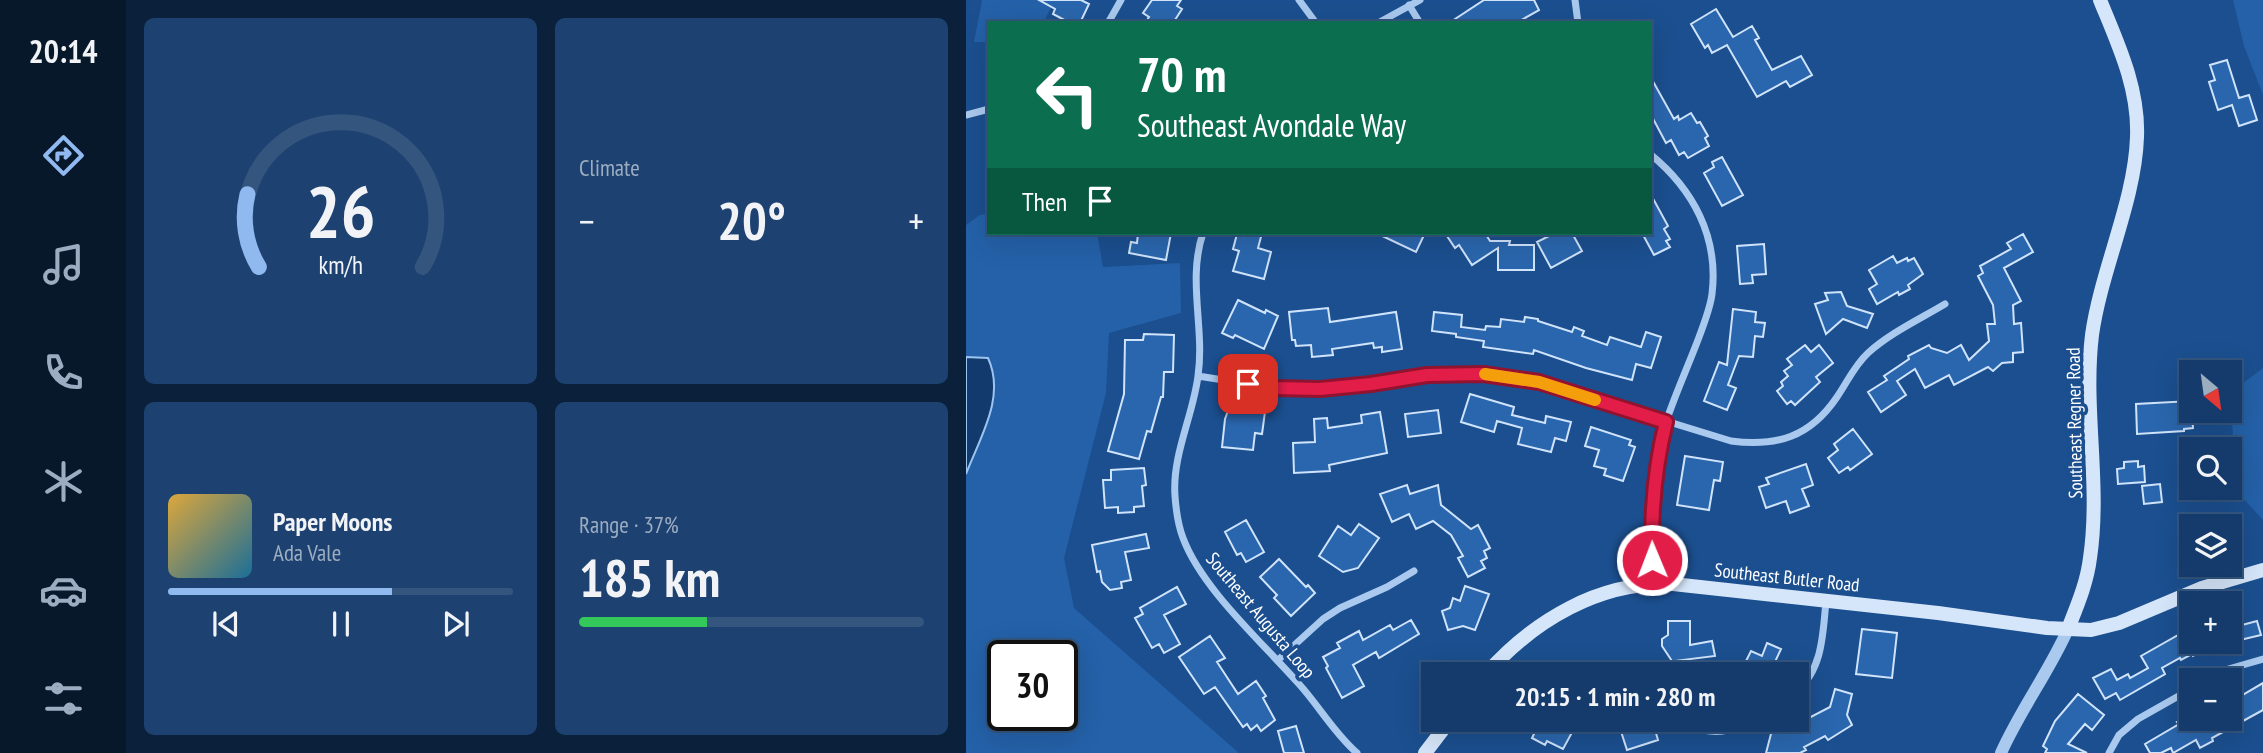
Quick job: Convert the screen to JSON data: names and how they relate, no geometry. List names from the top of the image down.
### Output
{
  "streets": {
    "main road": ["Southeast Regner Road", "Southeast Butler Road"],
    "street": ["Southeast Augusta Loop"]
  },
  "crossings": [
    ["Southeast Regner Road", "Southeast Butler Road"]
  ],
  "north": "bottom right",
  "page": {
    "tabs": "20:14",
    "tile": [
      "Climate",
      ["Range · 37%", "185 km"]
    ],
    "turn": ["70 m", "Southeast Avondale Way"],
    "then": "Then",
    "heat": ["−", "20°", "+"],
    "map_buttons": ["+", "−"],
    "song": ["Paper Moons", "Ada Vale"],
    "limit": "30",
    "trip": "20:15 · 1 min · 280 m",
    "gauge": ["26", "km/h"]
  }
}
